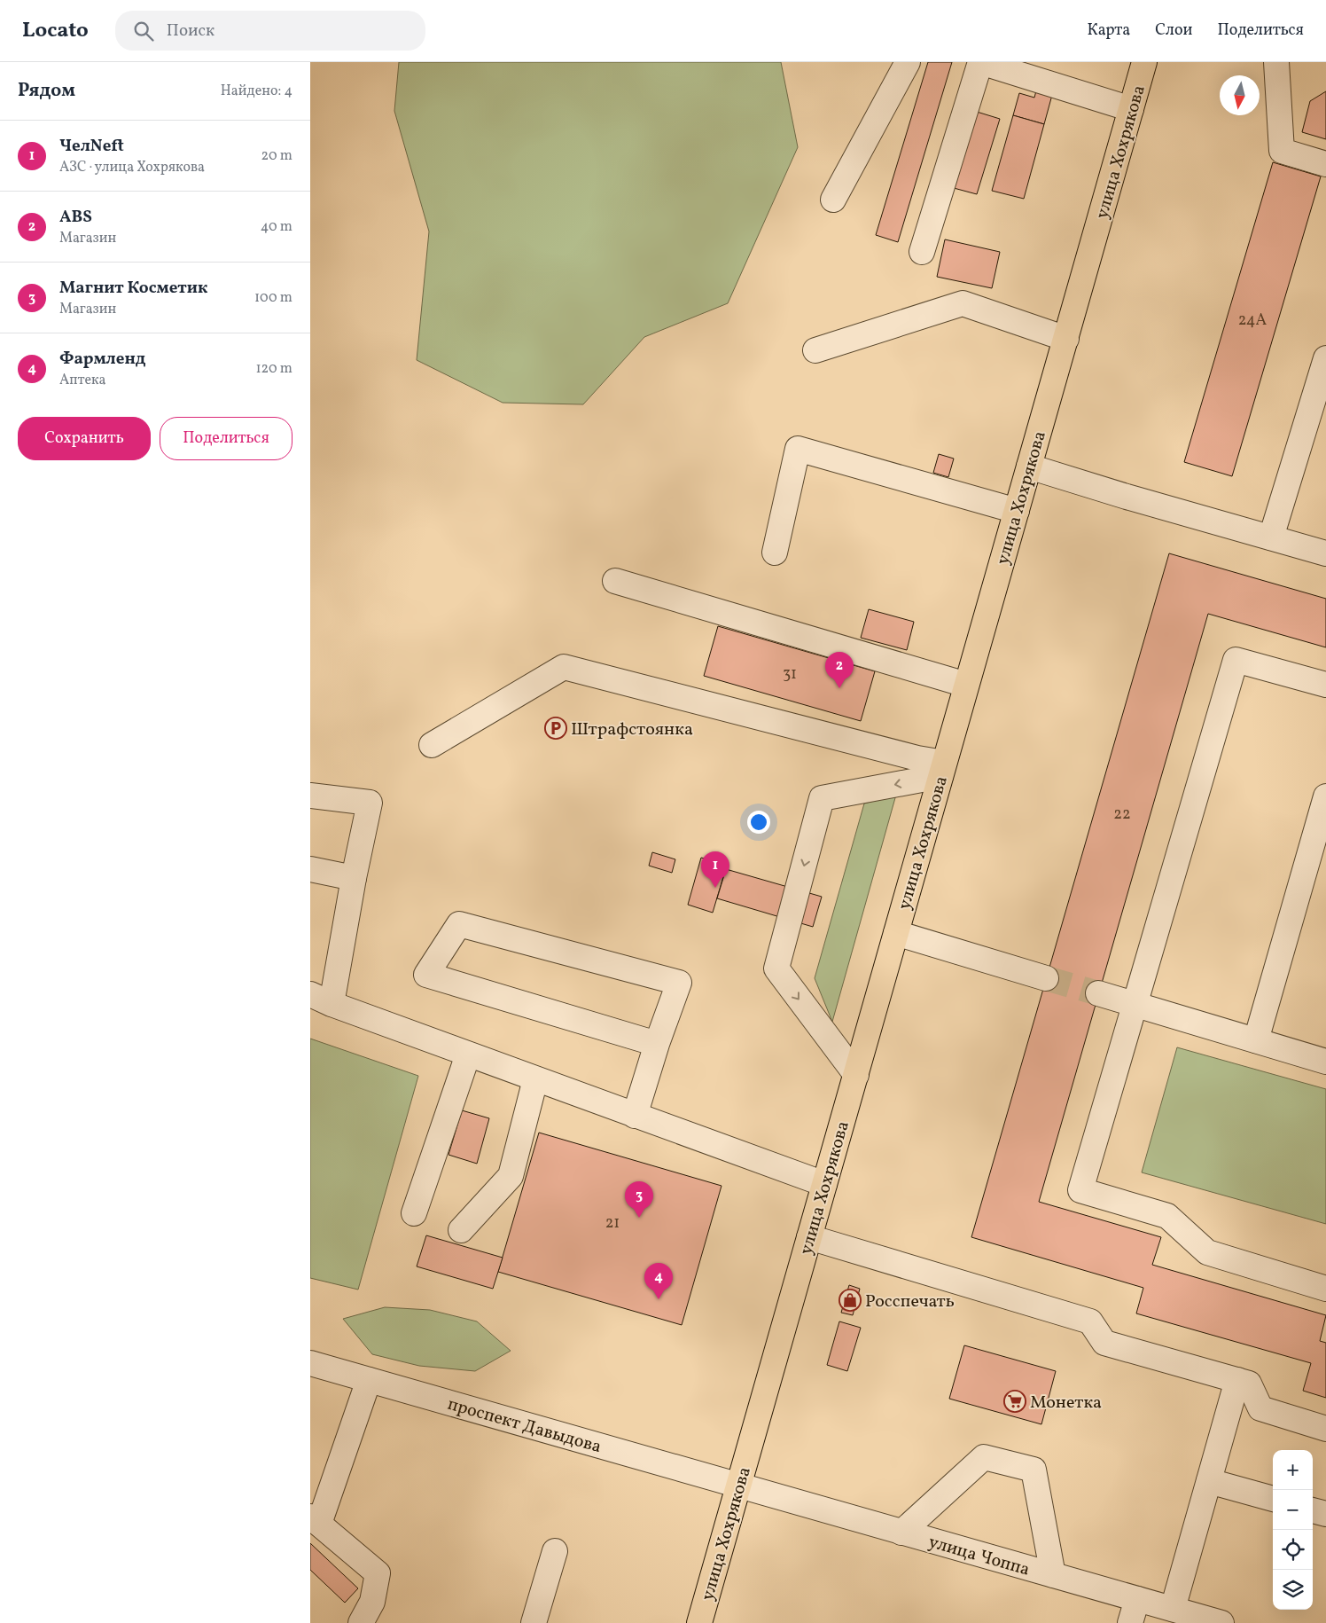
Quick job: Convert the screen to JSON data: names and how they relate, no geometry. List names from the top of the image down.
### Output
{
  "streets": {
    "main road": ["улица Хохрякова"],
    "street": ["проспект Давыдова", "улица Чоппа"]
  },
  "crossings": [
    ["улица Хохрякова", "проспект Давыдова"],
    ["улица Хохрякова", "улица Чоппа"],
    ["проспект Давыдова", "улица Чоппа"]
  ],
  "places": {
    "parking": ["Штрафстоянка"],
    "shop": ["Росспечать"],
    "supermarket": ["Монетка"]
  },
  "house_numbers": [
    "24А",
    "31",
    "22",
    "21"
  ],
  "north": "bottom",
  "page": {
    "header": "Locato",
    "search": "Поиск",
    "nav": ["Карта", "Слои", "Поделиться"],
    "heading": ["Рядом", "Найдено: 4"],
    "list": [
      {
        "mark": "1",
        "name": "ЧелNeft",
        "note": "АЗС · улица Хохрякова",
        "value": "20 m"
      },
      {
        "mark": "2",
        "name": "ABS",
        "note": "Магазин",
        "value": "40 m"
      },
      {
        "mark": "3",
        "name": "Магнит Косметик",
        "note": "Магазин",
        "value": "100 m"
      },
      {
        "mark": "4",
        "name": "Фармленд",
        "note": "Аптека",
        "value": "120 m"
      }
    ],
    "buttons": ["Сохранить", "Поделиться"],
    "pins": [
      "2",
      "1",
      "3",
      "4"
    ],
    "map_buttons": ["+", "−"]
  }
}
